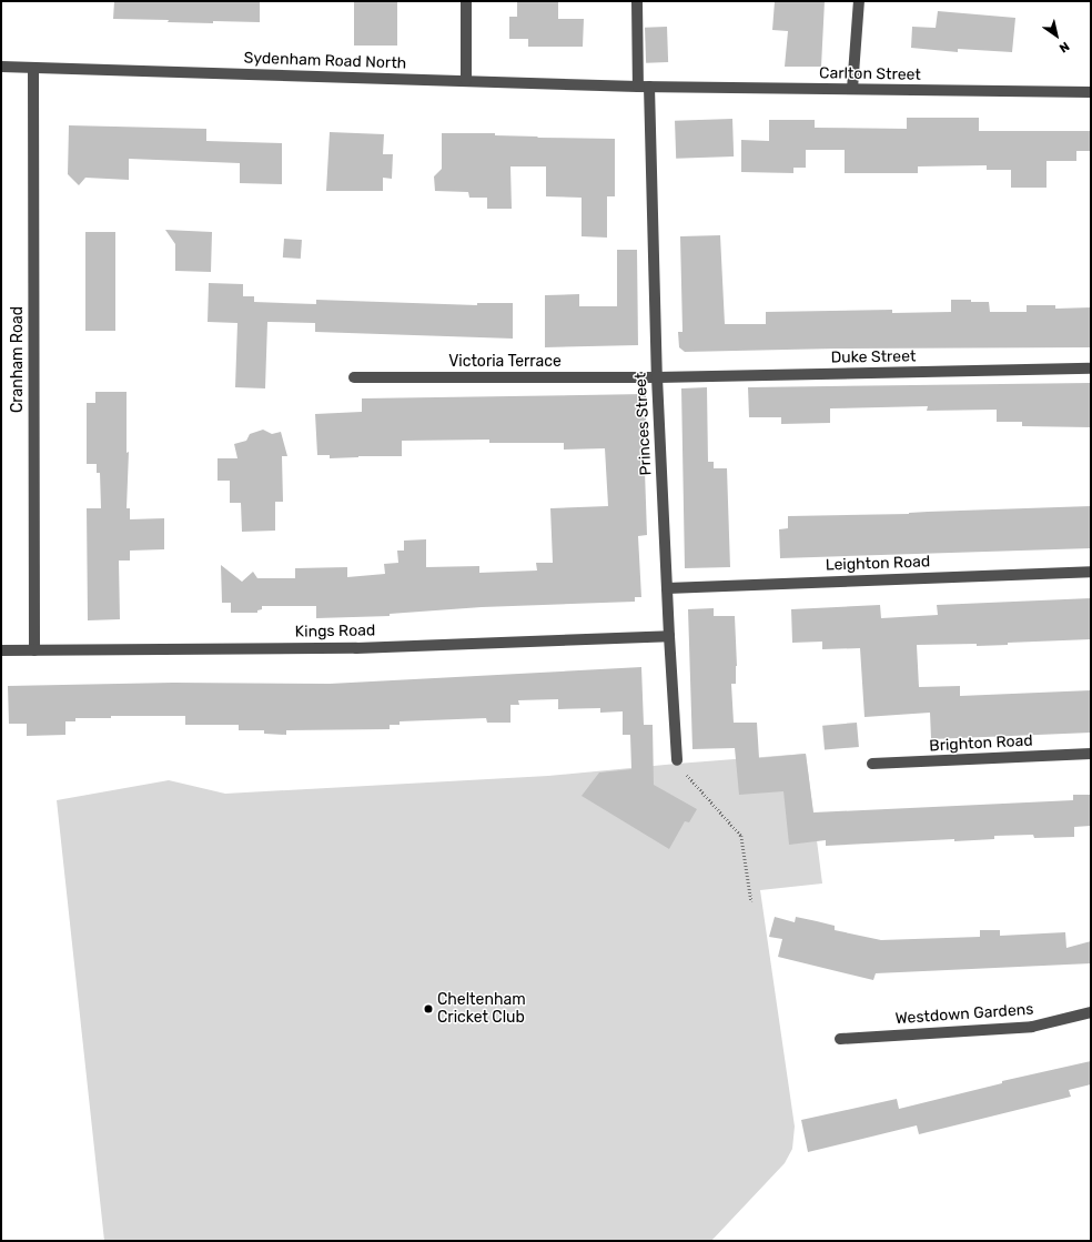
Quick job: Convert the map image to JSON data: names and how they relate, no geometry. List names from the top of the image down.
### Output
{
  "streets": {
    "street": [
      "Sydenham Road North",
      "Carlton Street",
      "Duke Street",
      "Cranham Road",
      "Victoria Terrace",
      "Princes Street",
      "Leighton Road",
      "Kings Road",
      "Brighton Road",
      "Westdown Gardens"
    ]
  },
  "crossings": [
    ["Sydenham Road North", "Carlton Street"],
    ["Sydenham Road North", "Cranham Road"],
    ["Sydenham Road North", "Princes Street"],
    ["Carlton Street", "Princes Street"],
    ["Duke Street", "Victoria Terrace"],
    ["Duke Street", "Princes Street"],
    ["Cranham Road", "Kings Road"],
    ["Victoria Terrace", "Princes Street"],
    ["Princes Street", "Leighton Road"],
    ["Princes Street", "Kings Road"]
  ],
  "places": ["Cheltenham Cricket Club"],
  "north": "bottom right"
}
